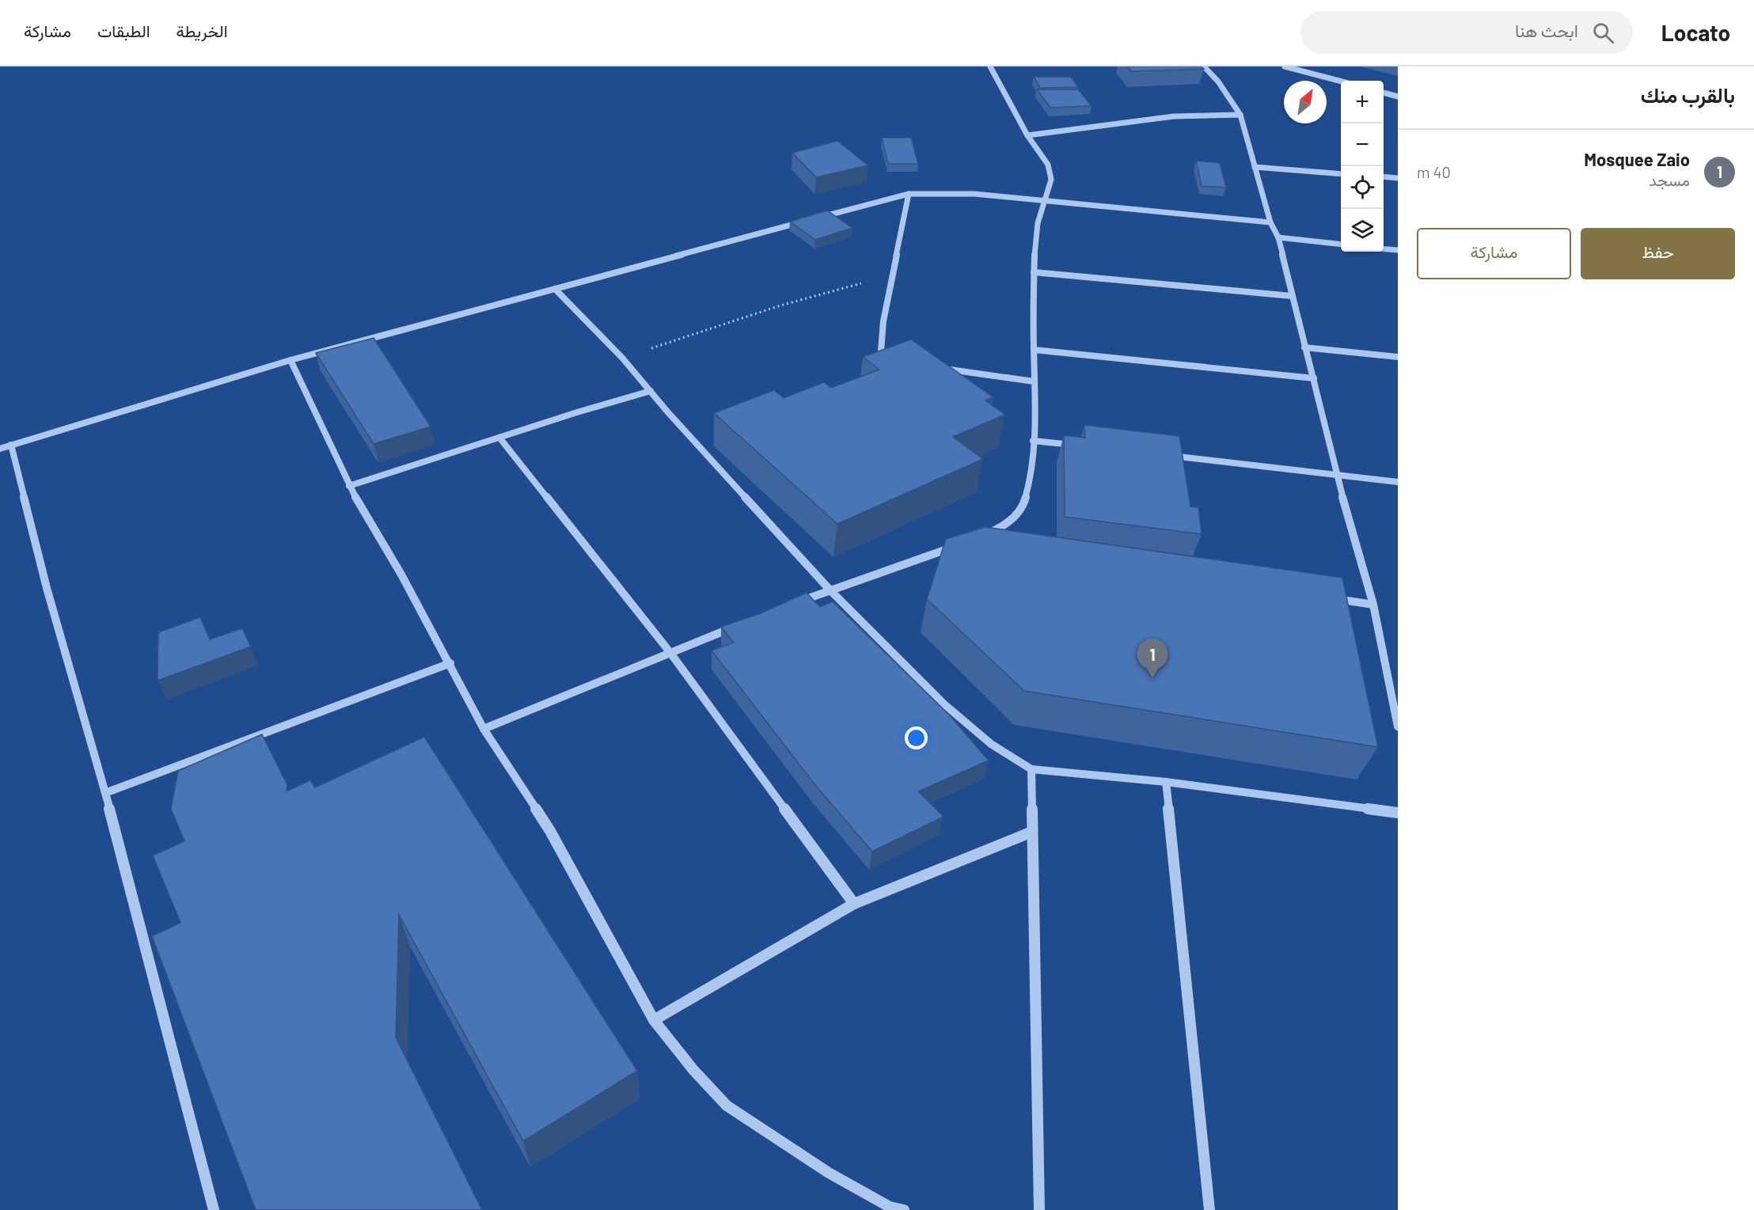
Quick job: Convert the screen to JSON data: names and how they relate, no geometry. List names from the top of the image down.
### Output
{
  "north": "top right",
  "page": {
    "header": "Locato",
    "search": "ابحث هنا",
    "nav": ["الخريطة", "الطبقات", "مشاركة"],
    "heading": "بالقرب منك",
    "map_buttons": ["+", "−"],
    "list": [
      {
        "mark": "1",
        "name": "Mosquee Zaio",
        "note": "مسجد",
        "value": "40 m"
      }
    ],
    "buttons": ["حفظ", "مشاركة"],
    "pins": "1"
  }
}
